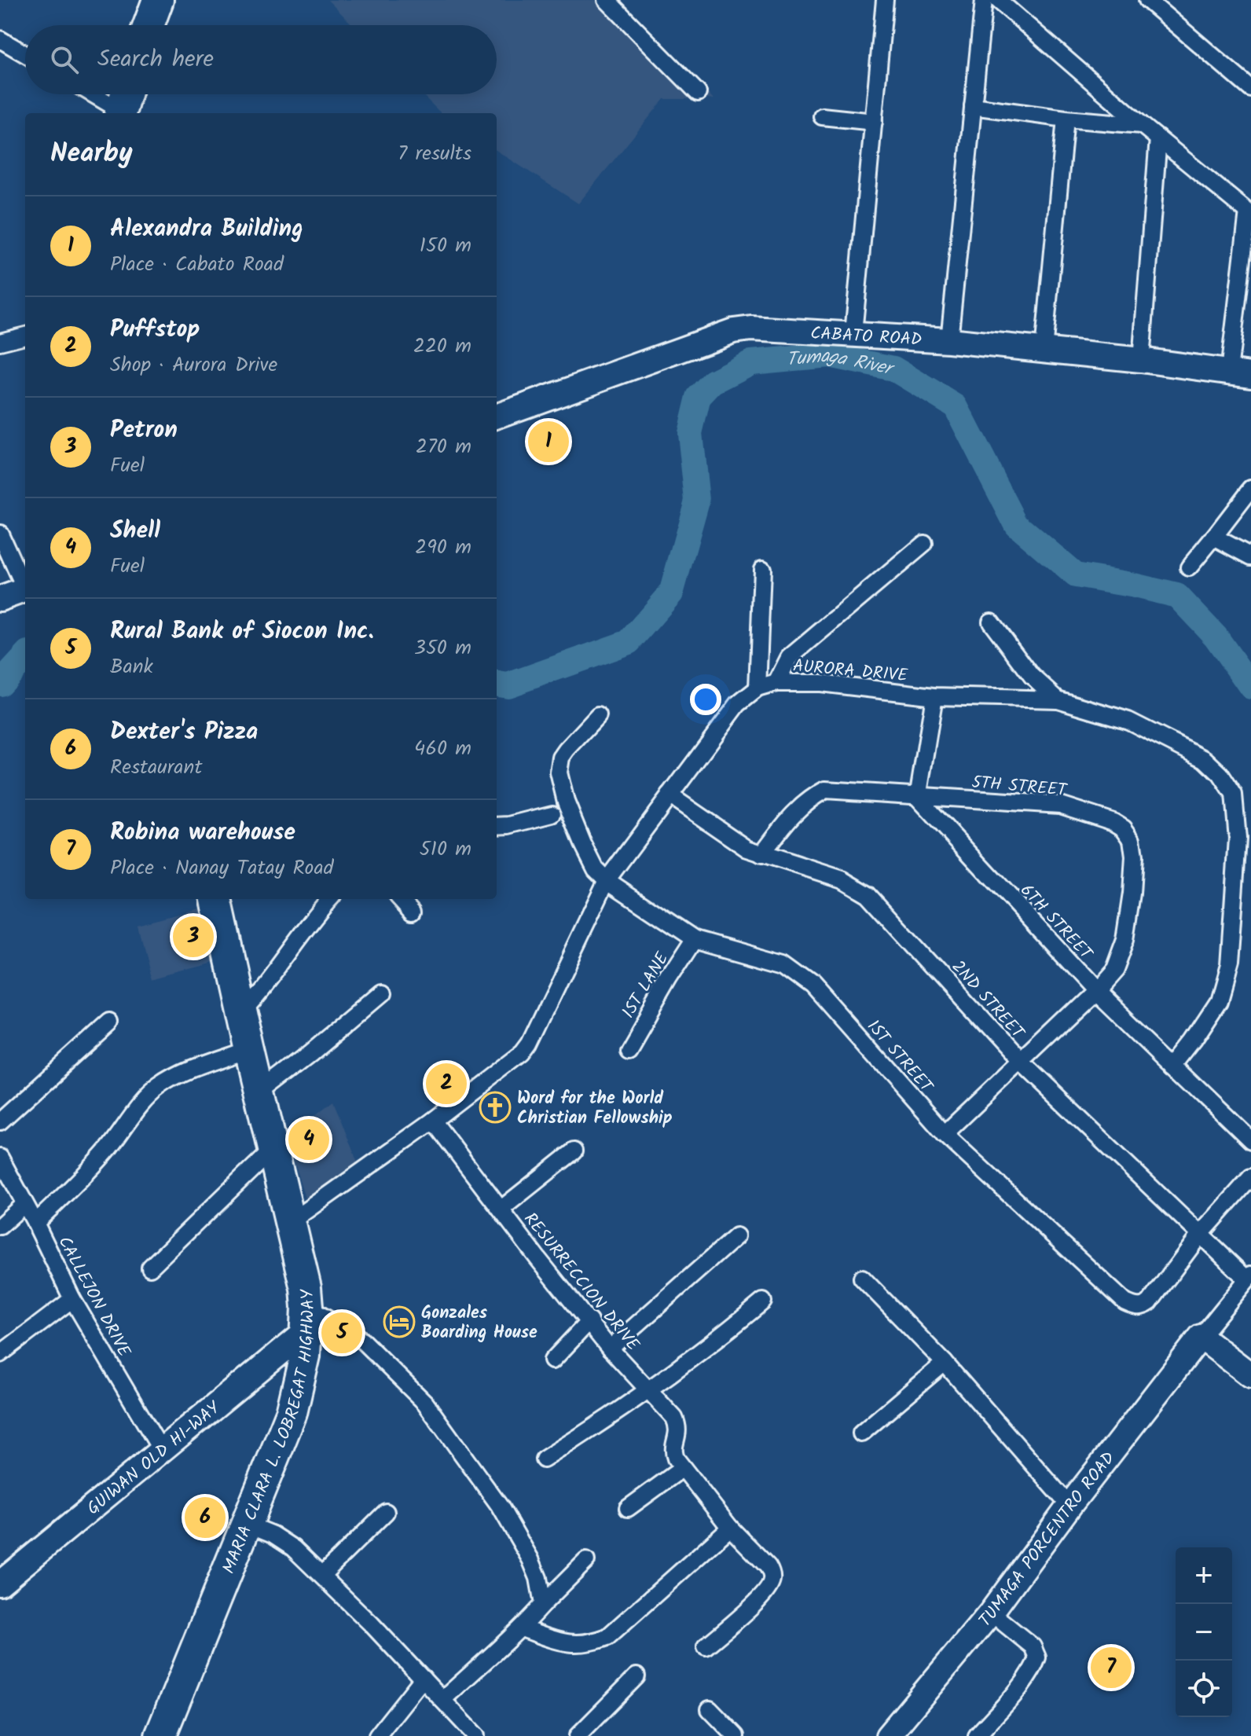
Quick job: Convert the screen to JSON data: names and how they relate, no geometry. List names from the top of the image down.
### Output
{
  "streets": {
    "highway": ["MARIA CLARA L. LOBREGAT HIGHWAY"],
    "street": [
      "CABATO ROAD",
      "AURORA DRIVE",
      "5TH STREET",
      "6TH STREET",
      "1ST LANE",
      "2ND STREET",
      "1ST STREET",
      "RESURRECCION DRIVE",
      "CALLEJON DRIVE",
      "GUIWAN OLD HI-WAY",
      "TUMAGA PORCENTRO ROAD"
    ]
  },
  "crossings": [
    ["AURORA DRIVE", "6TH STREET"],
    ["AURORA DRIVE", "2ND STREET"],
    ["AURORA DRIVE", "1ST STREET"],
    ["AURORA DRIVE", "RESURRECCION DRIVE"],
    ["AURORA DRIVE", "MARIA CLARA L. LOBREGAT HIGHWAY"],
    ["5TH STREET", "6TH STREET"],
    ["5TH STREET", "2ND STREET"],
    ["5TH STREET", "1ST STREET"],
    ["1ST LANE", "1ST STREET"],
    ["2ND STREET", "1ST STREET"],
    ["CALLEJON DRIVE", "GUIWAN OLD HI-WAY"],
    ["MARIA CLARA L. LOBREGAT HIGHWAY", "GUIWAN OLD HI-WAY"]
  ],
  "water": ["Tumaga River"],
  "places": {
    "church": ["Word for the World Christian Fellowship"],
    "hotel": ["Gonzales Boarding House"]
  },
  "page": {
    "search": "Search here",
    "heading": ["Nearby", "7 results"],
    "list": [
      {
        "mark": "1",
        "name": "Alexandra Building",
        "note": "Place · Cabato Road",
        "value": "150 m"
      },
      {
        "mark": "2",
        "name": "Puffstop",
        "note": "Shop · Aurora Drive",
        "value": "220 m"
      },
      {
        "mark": "3",
        "name": "Petron",
        "note": "Fuel",
        "value": "270 m"
      },
      {
        "mark": "4",
        "name": "Shell",
        "note": "Fuel",
        "value": "290 m"
      },
      {
        "mark": "5",
        "name": "Rural Bank of Siocon Inc.",
        "note": "Bank",
        "value": "350 m"
      },
      {
        "mark": "6",
        "name": "Dexter's Pizza",
        "note": "Restaurant",
        "value": "460 m"
      },
      {
        "mark": "7",
        "name": "Robina warehouse",
        "note": "Place · Nanay Tatay Road",
        "value": "510 m"
      }
    ],
    "pins": [
      "1",
      "3",
      "2",
      "4",
      "5",
      "6",
      "7"
    ],
    "map_buttons": ["+", "−"]
  }
}
